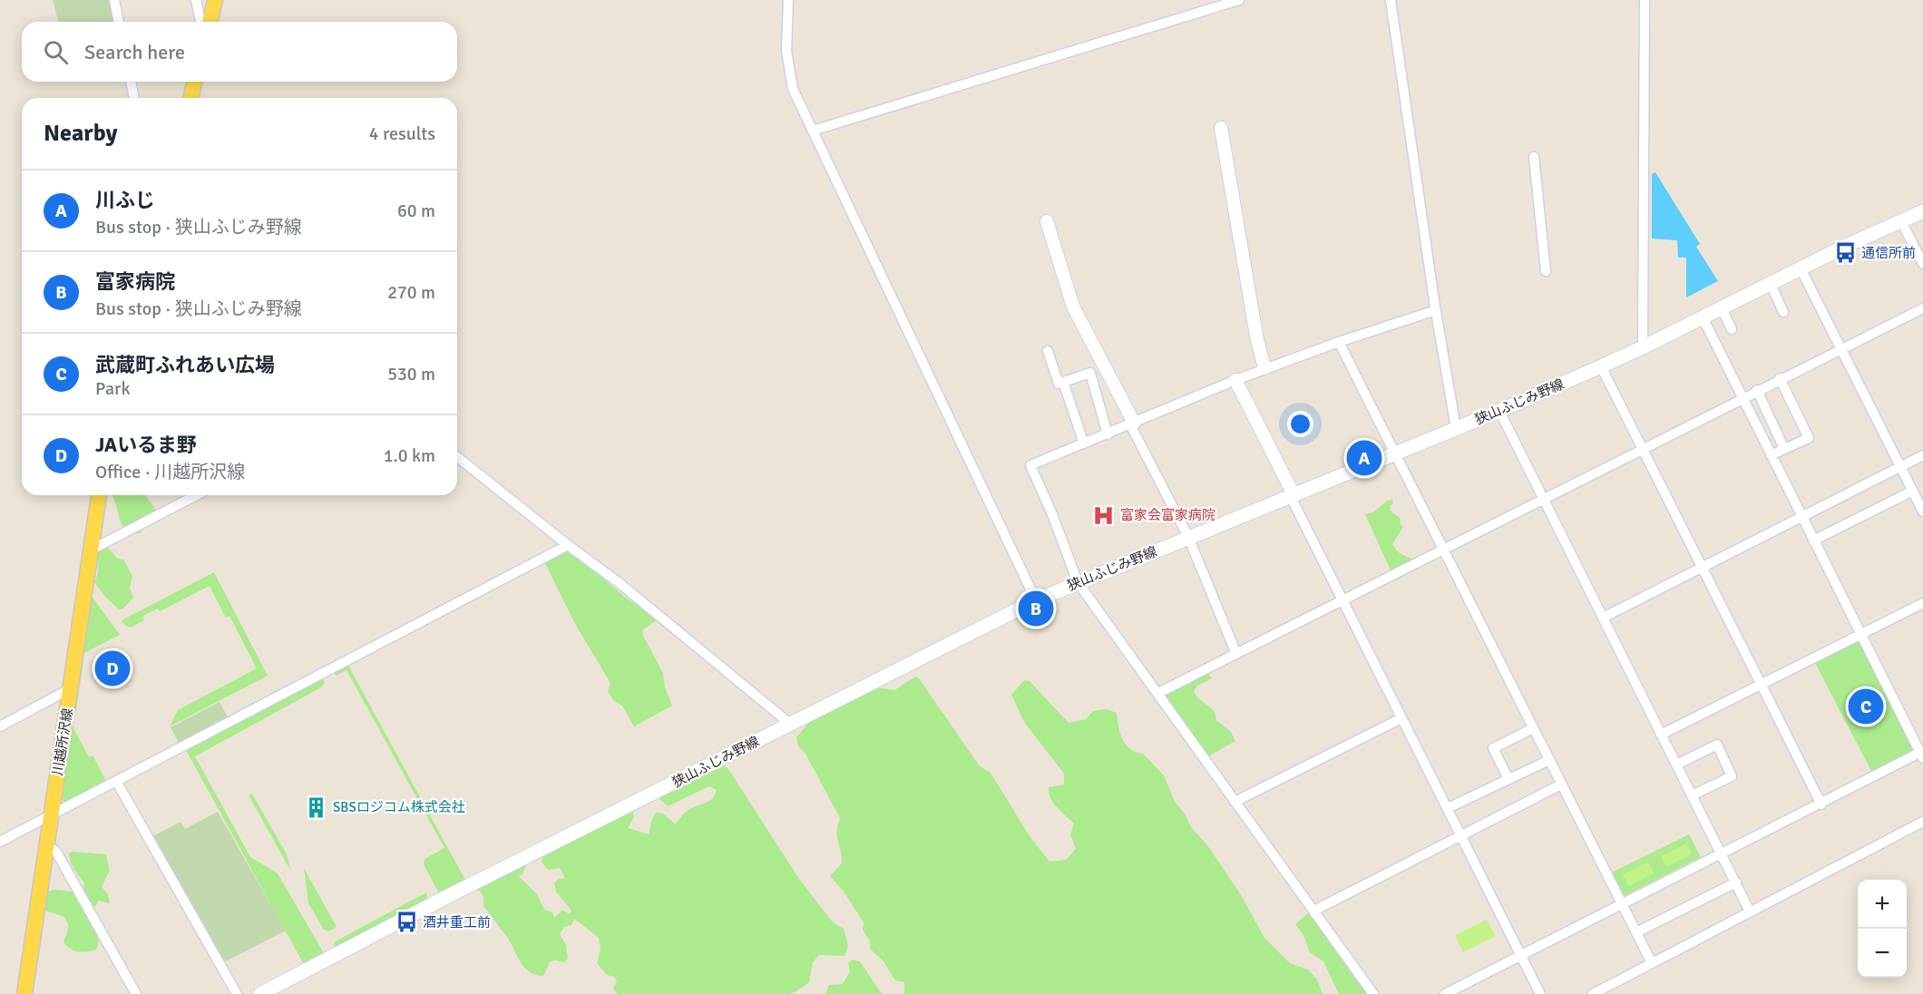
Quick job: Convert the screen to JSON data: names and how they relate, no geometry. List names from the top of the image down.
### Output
{
  "streets": {
    "main road": ["狭山ふじみ野線", "川越所沢線"]
  },
  "places": {
    "bus stop": ["通信所前", "酒井重工前"],
    "hospital": ["富家会富家病院"],
    "building": ["SBSロジコム株式会社"]
  },
  "page": {
    "search": "Search here",
    "heading": ["Nearby", "4 results"],
    "list": [
      {
        "mark": "A",
        "name": "川ふじ",
        "note": "Bus stop · 狭山ふじみ野線",
        "value": "60 m"
      },
      {
        "mark": "B",
        "name": "富家病院",
        "note": "Bus stop · 狭山ふじみ野線",
        "value": "270 m"
      },
      {
        "mark": "C",
        "name": "武蔵町ふれあい広場",
        "note": "Park",
        "value": "530 m"
      },
      {
        "mark": "D",
        "name": "JAいるま野",
        "note": "Office · 川越所沢線",
        "value": "1.0 km"
      }
    ],
    "pins": [
      "A",
      "B",
      "D",
      "C"
    ],
    "map_buttons": ["+", "−"]
  }
}
